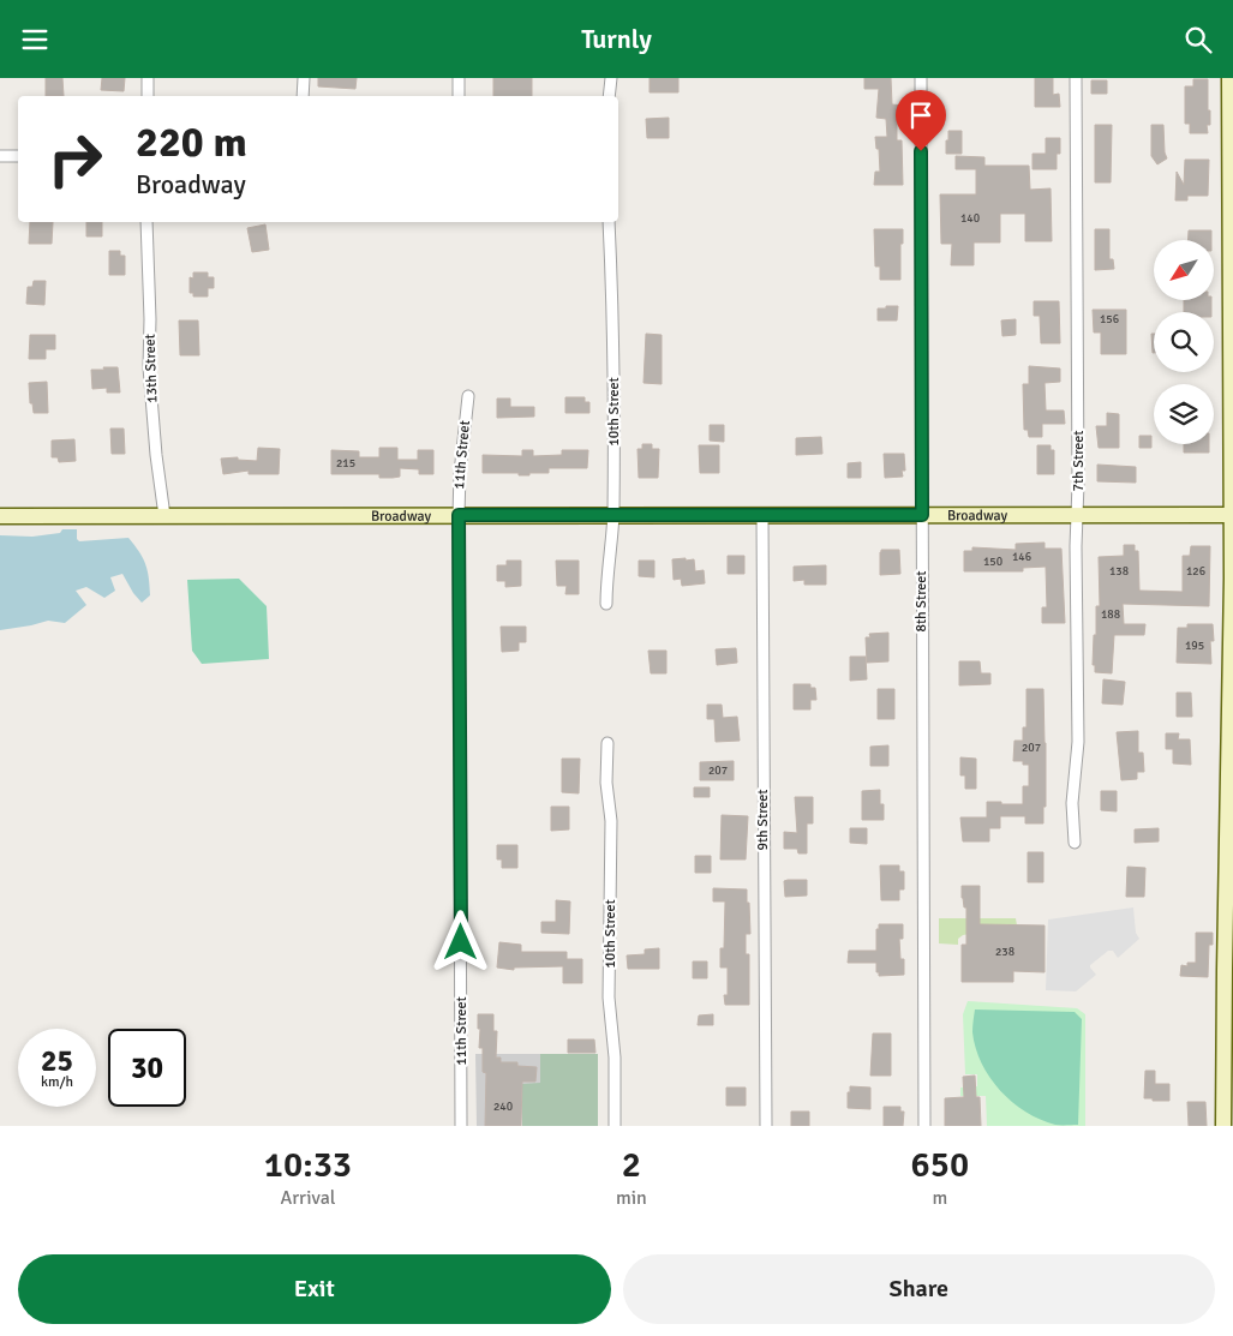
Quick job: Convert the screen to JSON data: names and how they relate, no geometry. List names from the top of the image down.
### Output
{
  "streets": {
    "street": [
      "13th Street",
      "10th Street",
      "11th Street",
      "7th Street",
      "Broadway",
      "8th Street",
      "9th Street"
    ]
  },
  "crossings": [
    ["13th Street", "Broadway"],
    ["10th Street", "Broadway"],
    ["11th Street", "Broadway"],
    ["7th Street", "Broadway"],
    ["Broadway", "8th Street"],
    ["Broadway", "9th Street"]
  ],
  "house_numbers": [
    "140",
    "156",
    "215",
    "146",
    "150",
    "138",
    "126",
    "188",
    "195",
    "207",
    "207",
    "238",
    "240"
  ],
  "north": "bottom left",
  "page": {
    "header": "Turnly",
    "turn": ["220 m", "Broadway"],
    "speed": "25 km/h",
    "limit": "30",
    "eta": [
      "10:33",
      "Arrival",
      "2",
      "min",
      "650",
      "m"
    ],
    "buttons": ["Exit", "Share"]
  }
}
